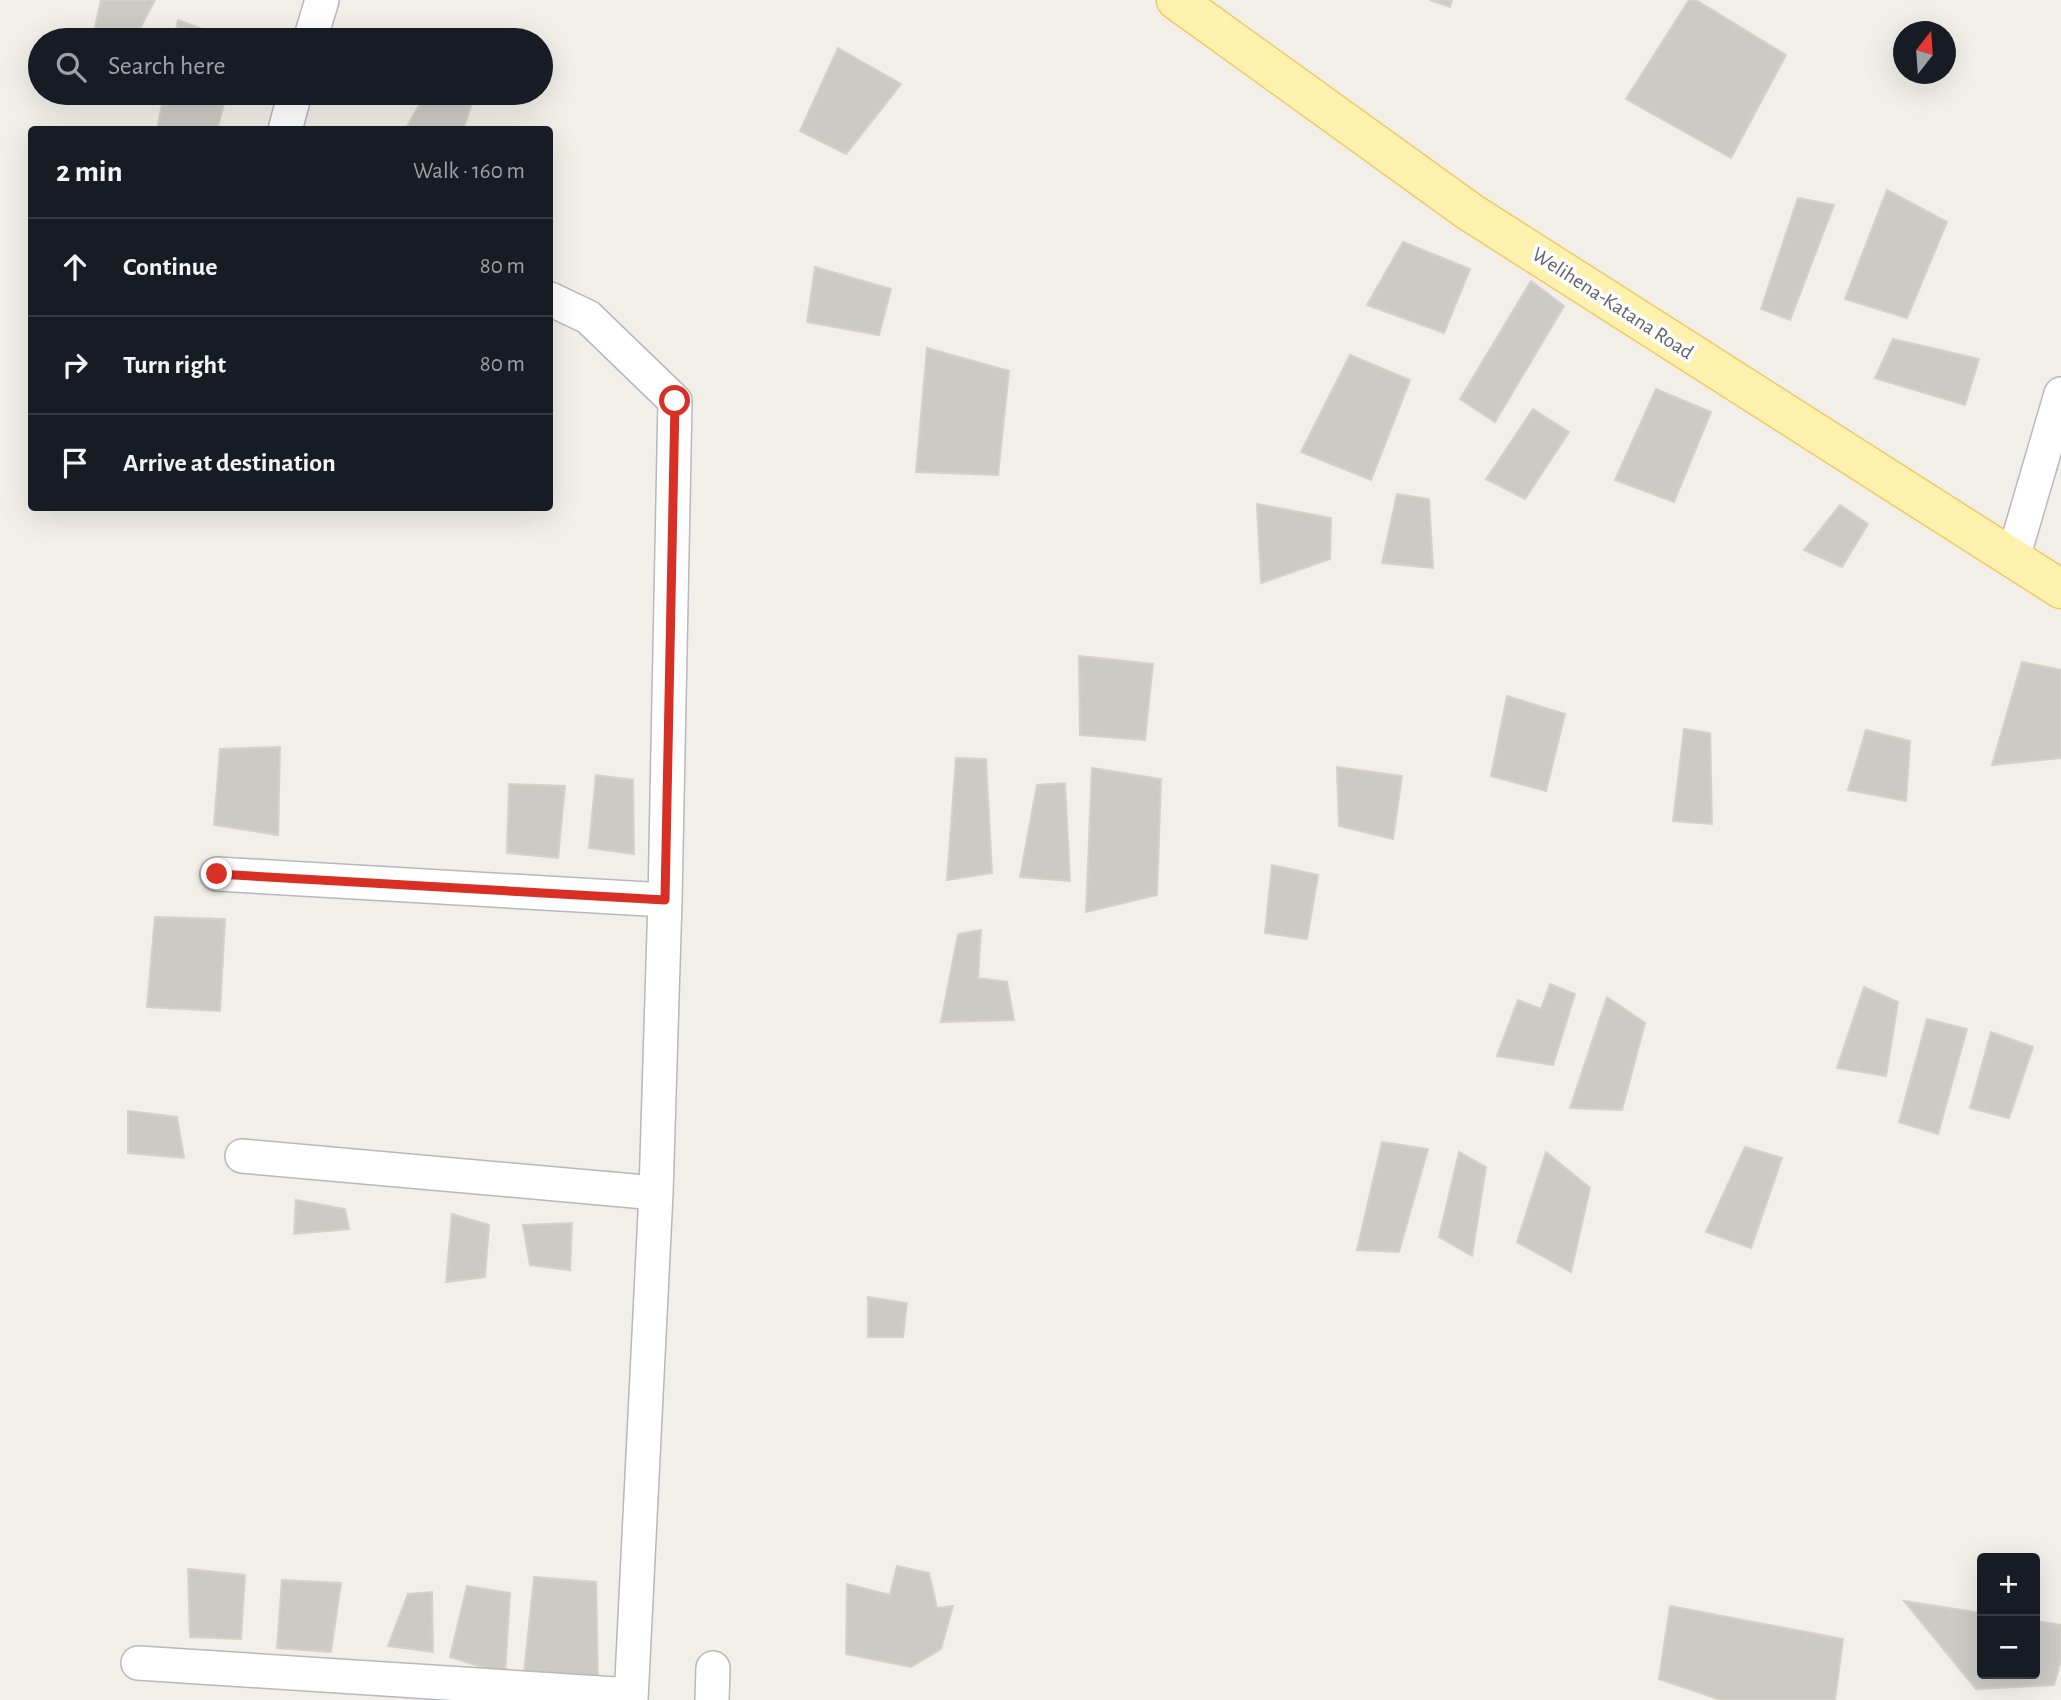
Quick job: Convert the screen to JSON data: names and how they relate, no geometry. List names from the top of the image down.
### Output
{
  "streets": {
    "main road": ["Welihena-Katana Road"]
  },
  "north": "top",
  "page": {
    "search": "Search here",
    "heading": ["2 min", "Walk · 160 m"],
    "list": [
      ["Continue", "80 m"],
      ["Turn right", "80 m"],
      "Arrive at destination"
    ],
    "map_buttons": ["+", "−"]
  }
}
